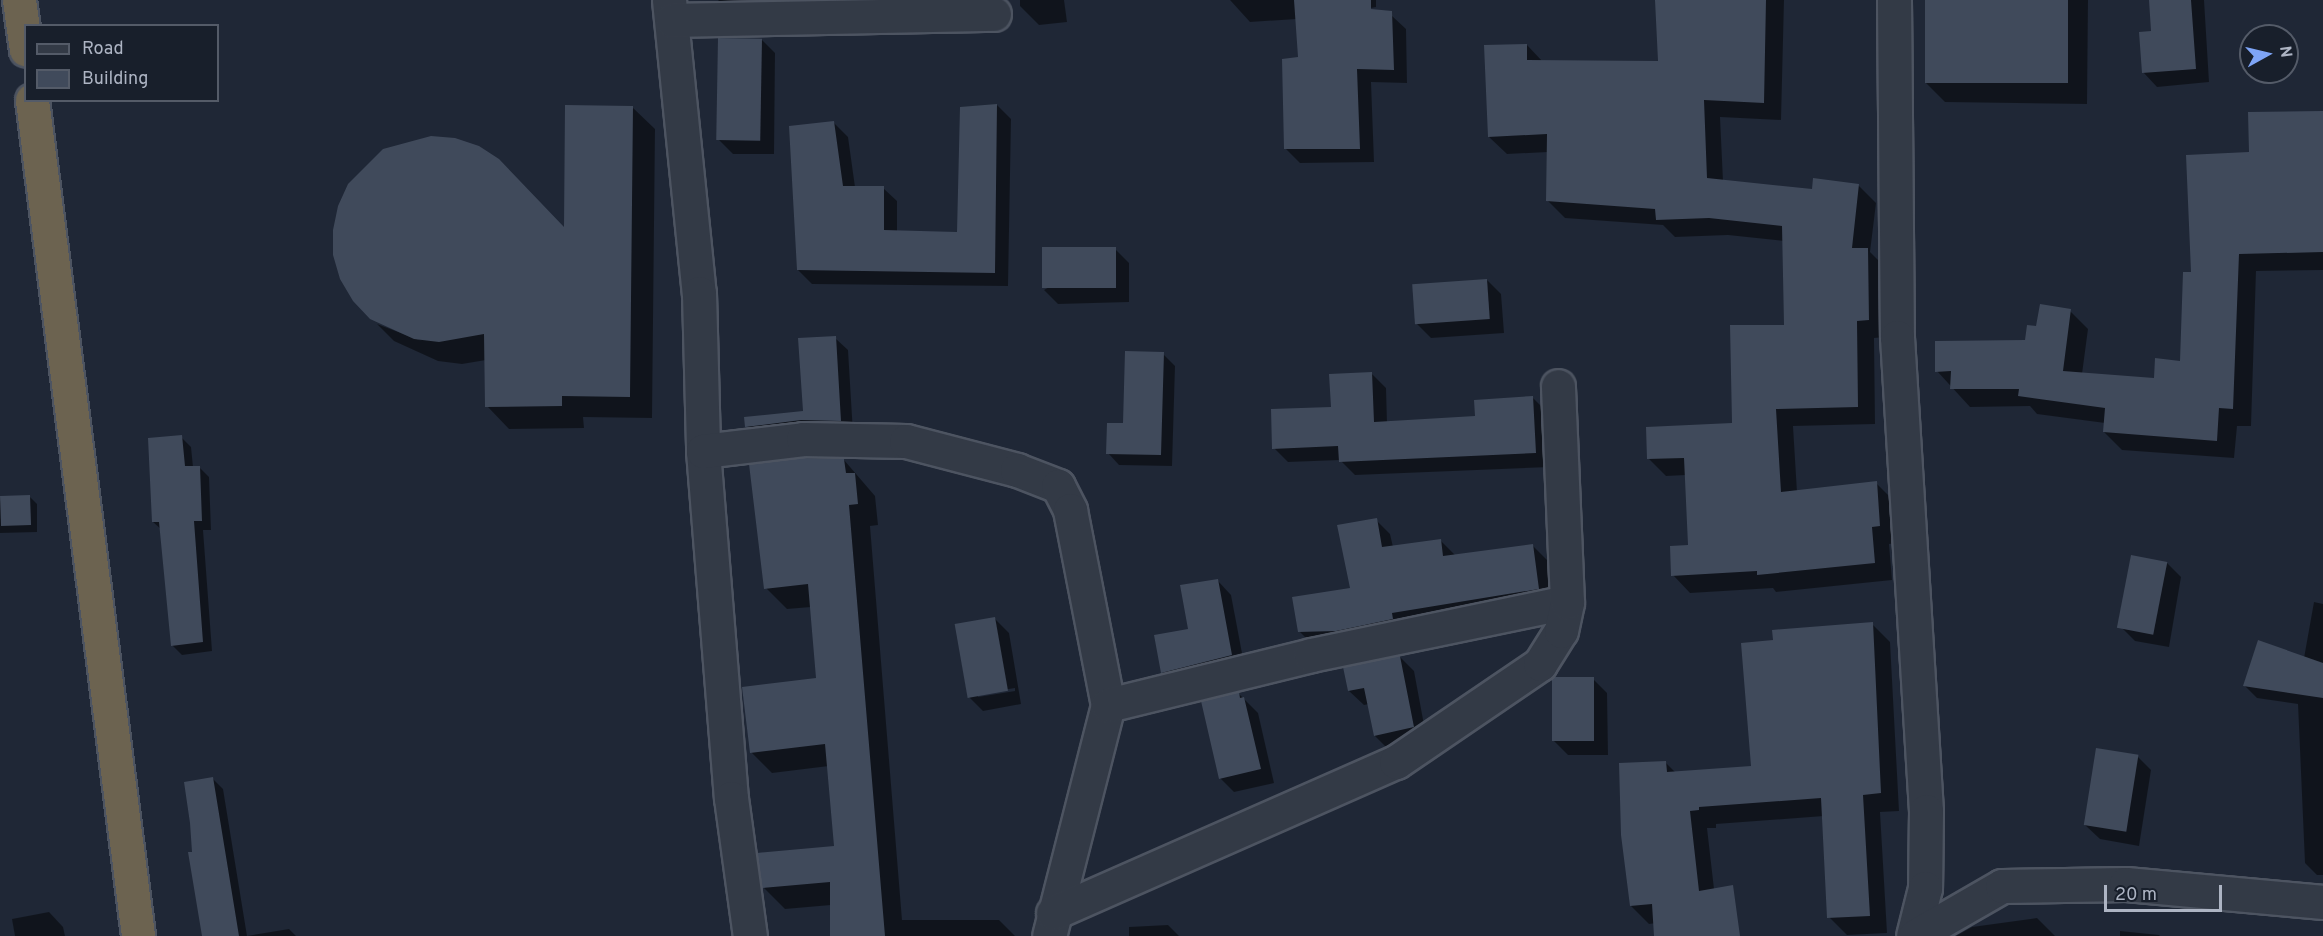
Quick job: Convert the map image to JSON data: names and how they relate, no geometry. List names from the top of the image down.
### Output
{
  "legend": ["Road", "Building"],
  "scale_bar": "20 m",
  "north": "right"
}
